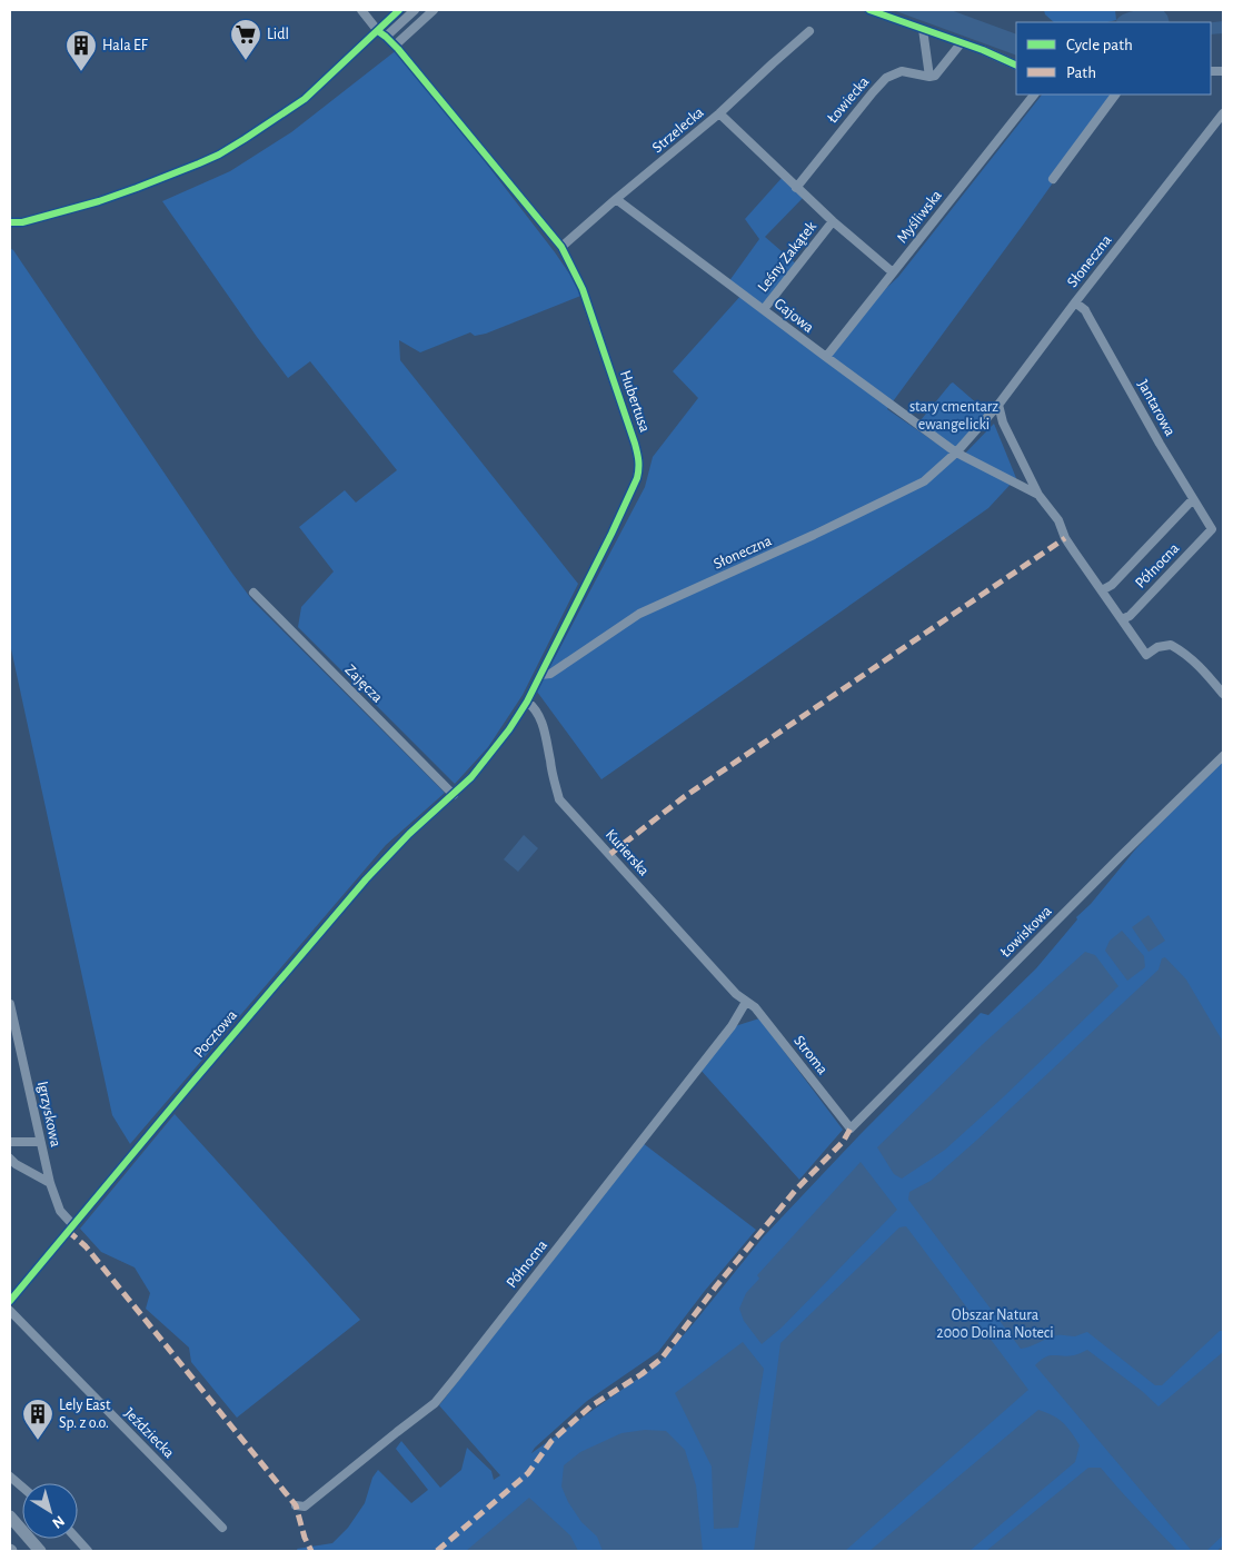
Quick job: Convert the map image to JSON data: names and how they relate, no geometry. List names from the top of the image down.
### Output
{
  "streets": {
    "street": [
      "Łowiecka",
      "Strzelecka",
      "Myśliwska",
      "Leśny Zakątek",
      "Słoneczna",
      "Gajowa",
      "Hubertusa",
      "Jantarowa",
      "Północna",
      "Zajęcza",
      "Kurierska",
      "Łowiskowa",
      "Pocztowa",
      "Stroma",
      "Igrzyskowa",
      "Jeździecka"
    ]
  },
  "crossings": [
    ["Strzelecka", "Gajowa"],
    ["Strzelecka", "Hubertusa"],
    ["Myśliwska", "Gajowa"],
    ["Leśny Zakątek", "Gajowa"],
    ["Słoneczna", "Gajowa"],
    ["Słoneczna", "Hubertusa"],
    ["Słoneczna", "Jantarowa"],
    ["Hubertusa", "Zajęcza"],
    ["Hubertusa", "Kurierska"],
    ["Hubertusa", "Pocztowa"],
    ["Jantarowa", "Północna"],
    ["Północna", "Kurierska"],
    ["Północna", "Stroma"],
    ["Zajęcza", "Pocztowa"],
    ["Kurierska", "Stroma"],
    ["Łowiskowa", "Stroma"],
    ["Pocztowa", "Igrzyskowa"]
  ],
  "parks": ["stary cmentarz ewangelicki", "Obszar Natura 2000 Dolina Noteci"],
  "places": {
    "supermarket": ["Lidl"],
    "building": ["Hala EF", "Lely East Sp. z o.o."]
  },
  "legend": ["Cycle path", "Path"],
  "north": "bottom right"
}
